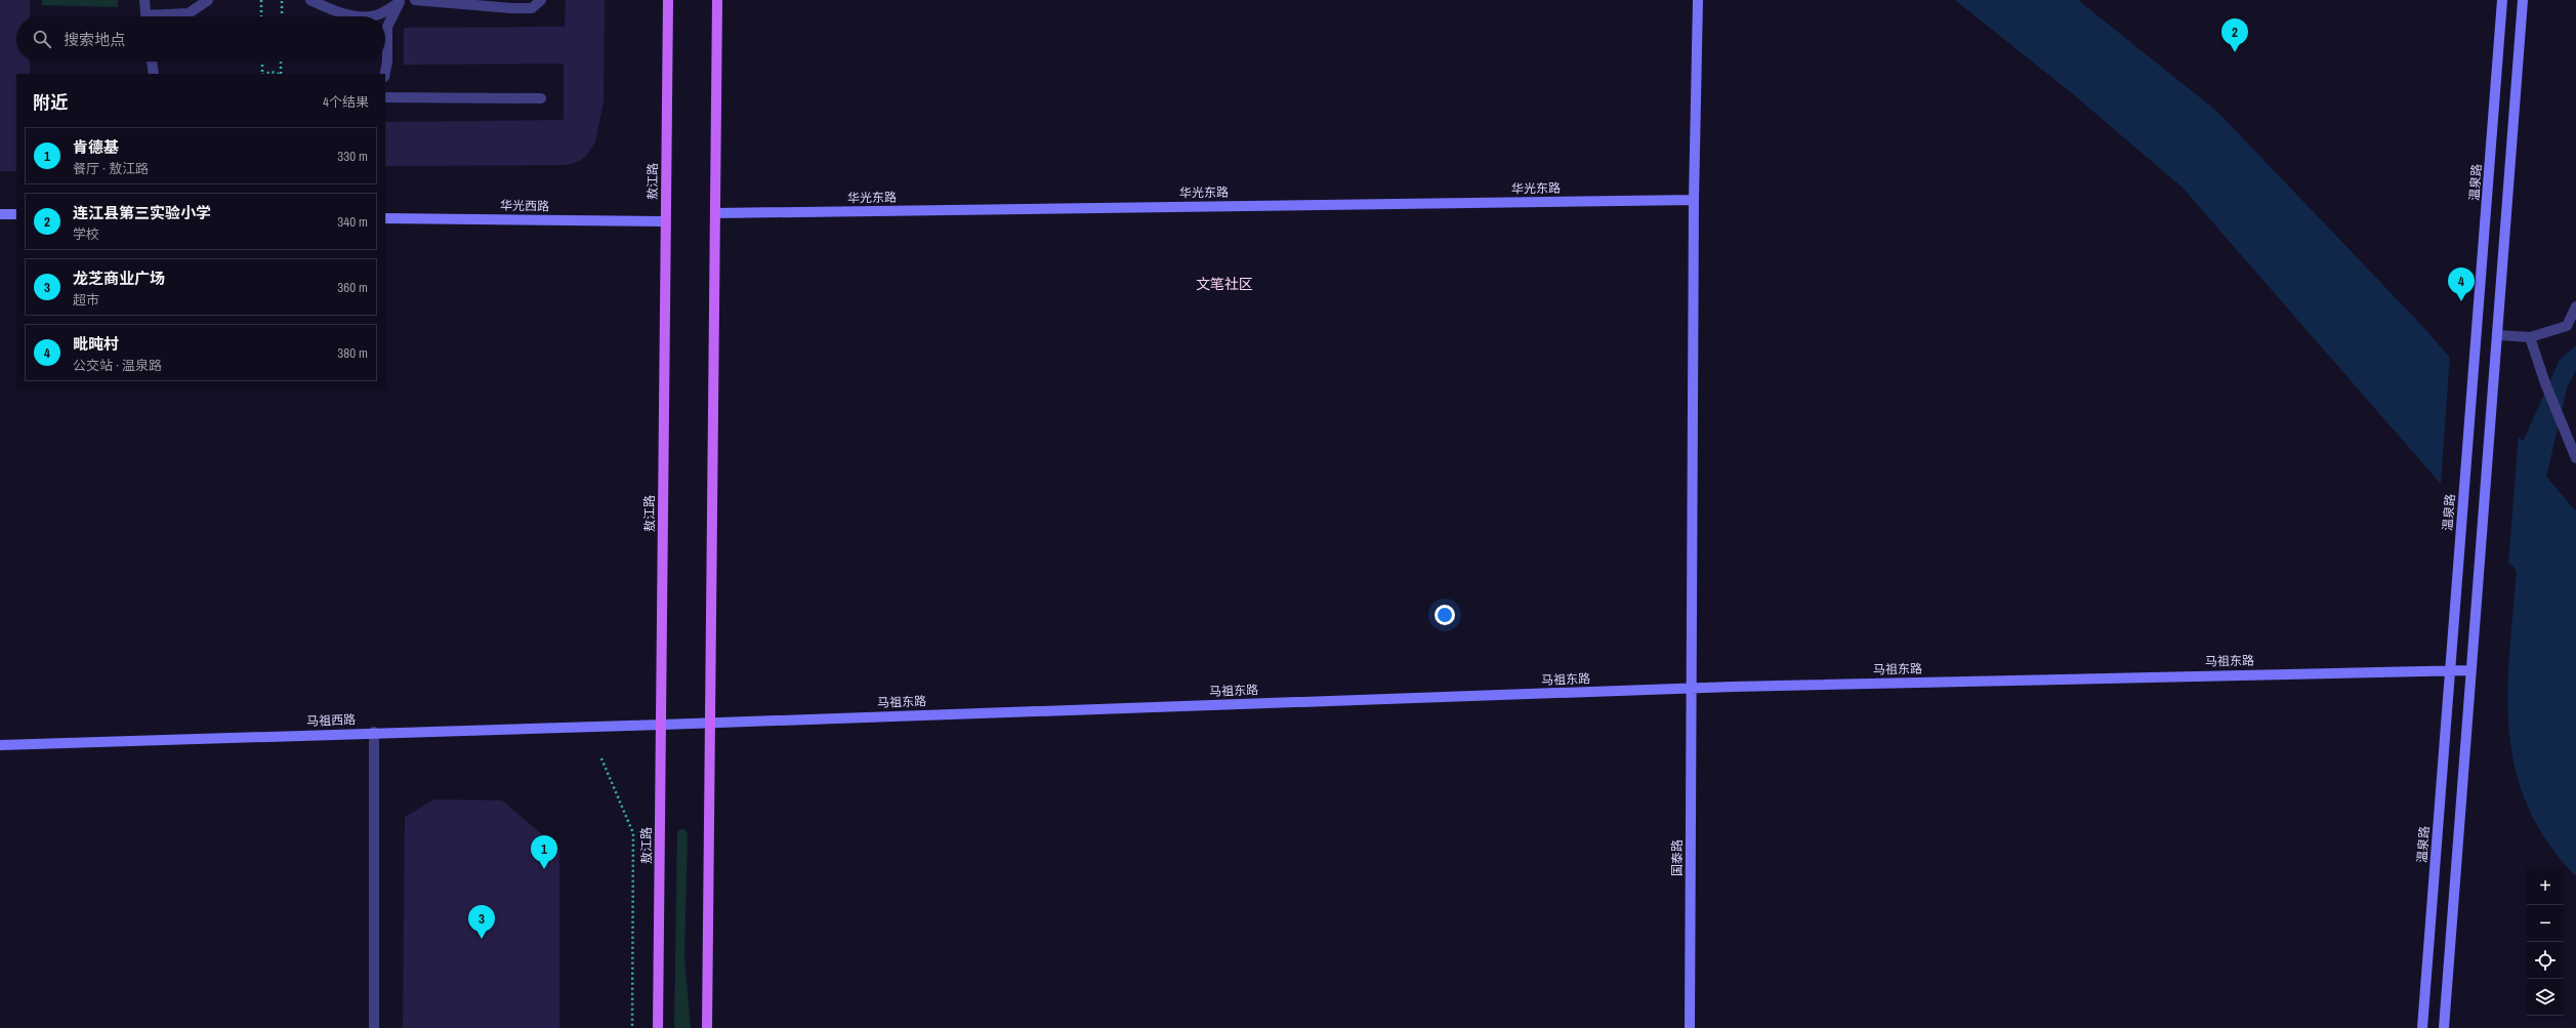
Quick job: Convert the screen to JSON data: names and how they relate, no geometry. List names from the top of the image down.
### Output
{
  "streets": {
    "main road": [
      "敖江路",
      "温泉路",
      "华光东路",
      "华光西路",
      "马祖东路",
      "马祖西路",
      "国泰路"
    ]
  },
  "crossings": [
    ["敖江路", "华光西路"],
    ["敖江路", "马祖东路"],
    ["敖江路", "马祖西路"],
    ["温泉路", "马祖东路"],
    ["华光东路", "国泰路"],
    ["马祖东路", "马祖西路"],
    ["马祖东路", "国泰路"]
  ],
  "districts": ["文笔社区"],
  "page": {
    "search": "搜索地点",
    "pins": [
      "2",
      "4",
      "1",
      "3"
    ],
    "heading": ["附近", "4个结果"],
    "list": [
      {
        "mark": "1",
        "name": "肯德基",
        "note": "餐厅 · 敖江路",
        "value": "330 m"
      },
      {
        "mark": "2",
        "name": "连江县第三实验小学",
        "note": "学校",
        "value": "340 m"
      },
      {
        "mark": "3",
        "name": "龙芝商业广场",
        "note": "超市",
        "value": "360 m"
      },
      {
        "mark": "4",
        "name": "毗旽村",
        "note": "公交站 · 温泉路",
        "value": "380 m"
      }
    ],
    "map_buttons": ["+", "−"]
  }
}
